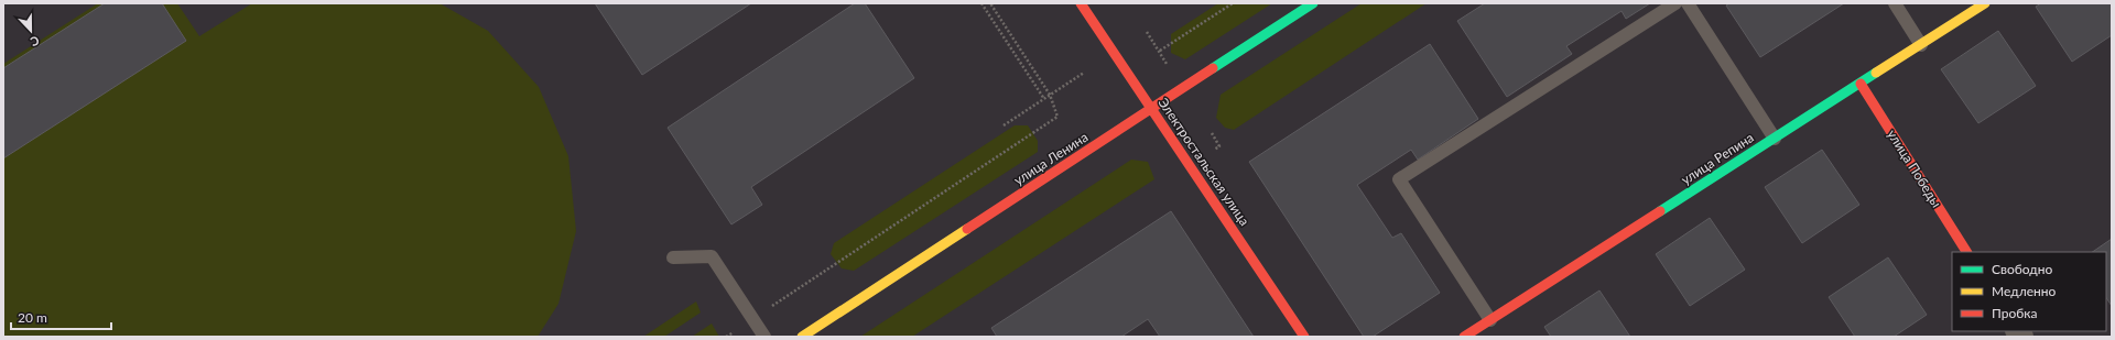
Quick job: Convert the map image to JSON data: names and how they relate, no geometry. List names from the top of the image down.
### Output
{
  "streets": {
    "street": [
      "улица Ленина",
      "улица Репина",
      "Электростальская улица",
      "улица Победы"
    ]
  },
  "crossings": [
    ["улица Ленина", "Электростальская улица"],
    ["улица Репина", "улица Победы"]
  ],
  "legend": ["Свободно", "Медленно", "Пробка"],
  "scale_bar": "20 m",
  "north": "bottom"
}
